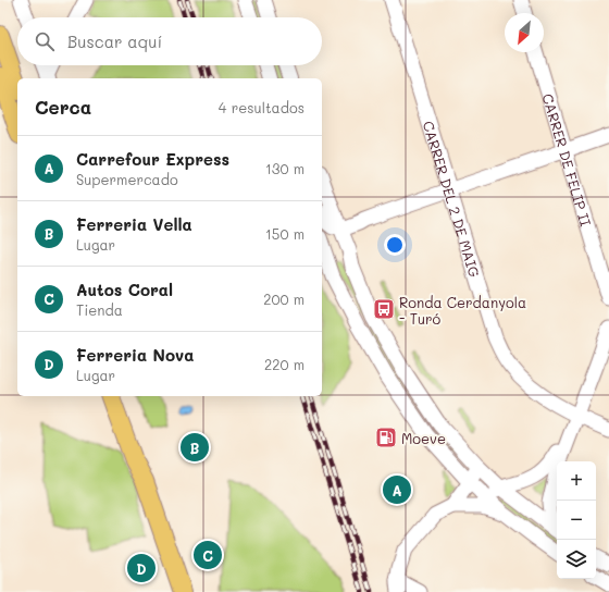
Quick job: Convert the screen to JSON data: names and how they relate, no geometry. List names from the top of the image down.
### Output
{
  "streets": {
    "street": ["CARRER DE FELIP II", "CARRER DEL 2 DE MAIG"]
  },
  "places": {
    "bus stop": ["Ronda Cerdanyola - Turó"],
    "fuel station": ["Moeve"]
  },
  "north": "bottom left",
  "page": {
    "search": "Buscar aquí",
    "heading": ["Cerca", "4 resultados"],
    "list": [
      {
        "mark": "A",
        "name": "Carrefour Express",
        "note": "Supermercado",
        "value": "130 m"
      },
      {
        "mark": "B",
        "name": "Ferreria Vella",
        "note": "Lugar",
        "value": "150 m"
      },
      {
        "mark": "C",
        "name": "Autos Coral",
        "note": "Tienda",
        "value": "200 m"
      },
      {
        "mark": "D",
        "name": "Ferreria Nova",
        "note": "Lugar",
        "value": "220 m"
      }
    ],
    "pins": [
      "B",
      "A",
      "C",
      "D"
    ],
    "map_buttons": ["+", "−"]
  }
}
